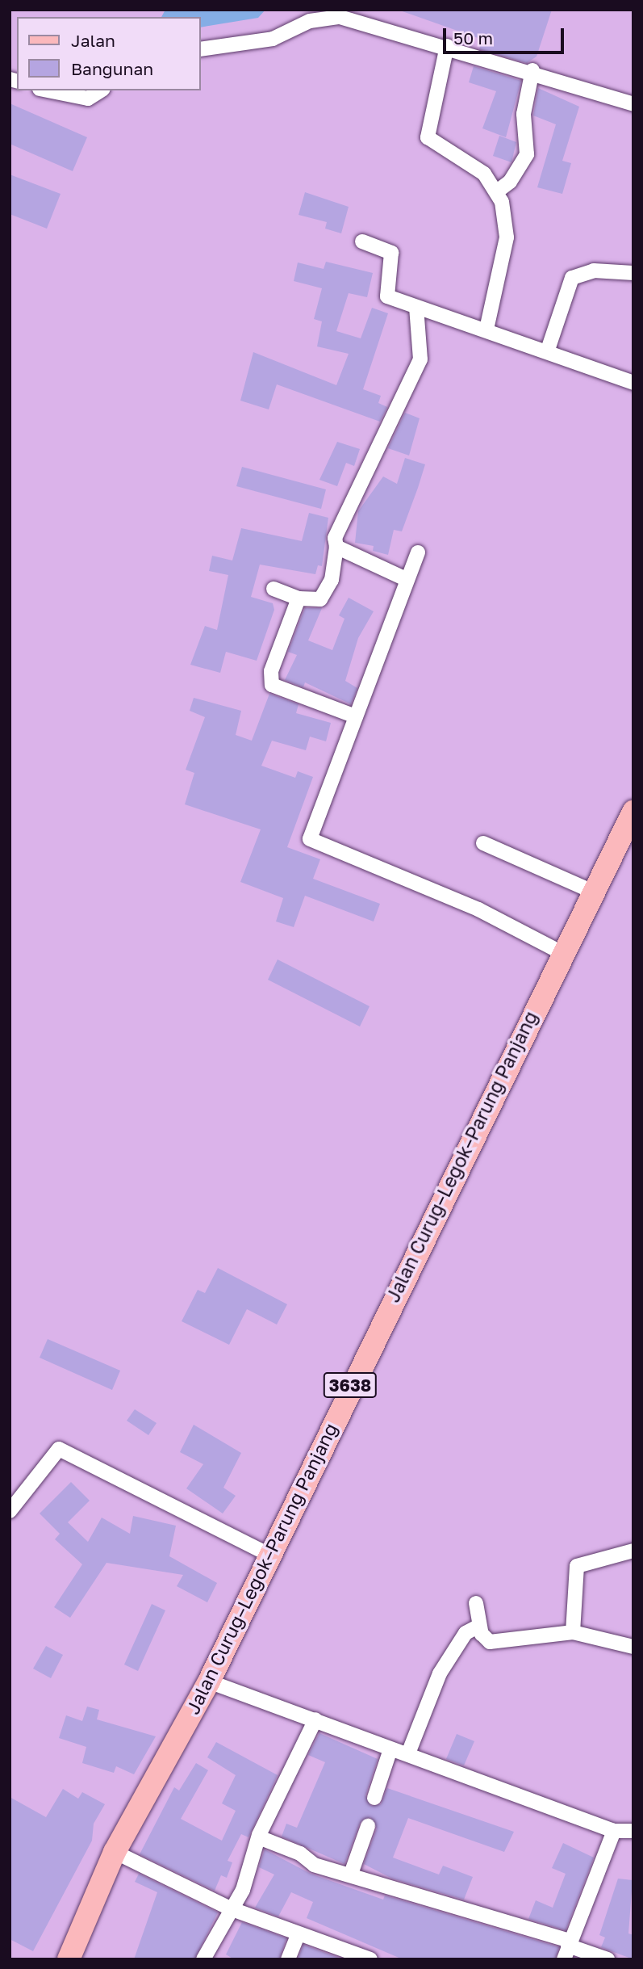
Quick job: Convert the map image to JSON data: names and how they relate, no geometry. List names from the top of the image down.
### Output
{
  "streets": {
    "main road": ["Jalan Curug–Legok–Parung Panjang", "3638"]
  },
  "legend": ["Jalan", "Bangunan"],
  "scale_bar": "50 m"
}
